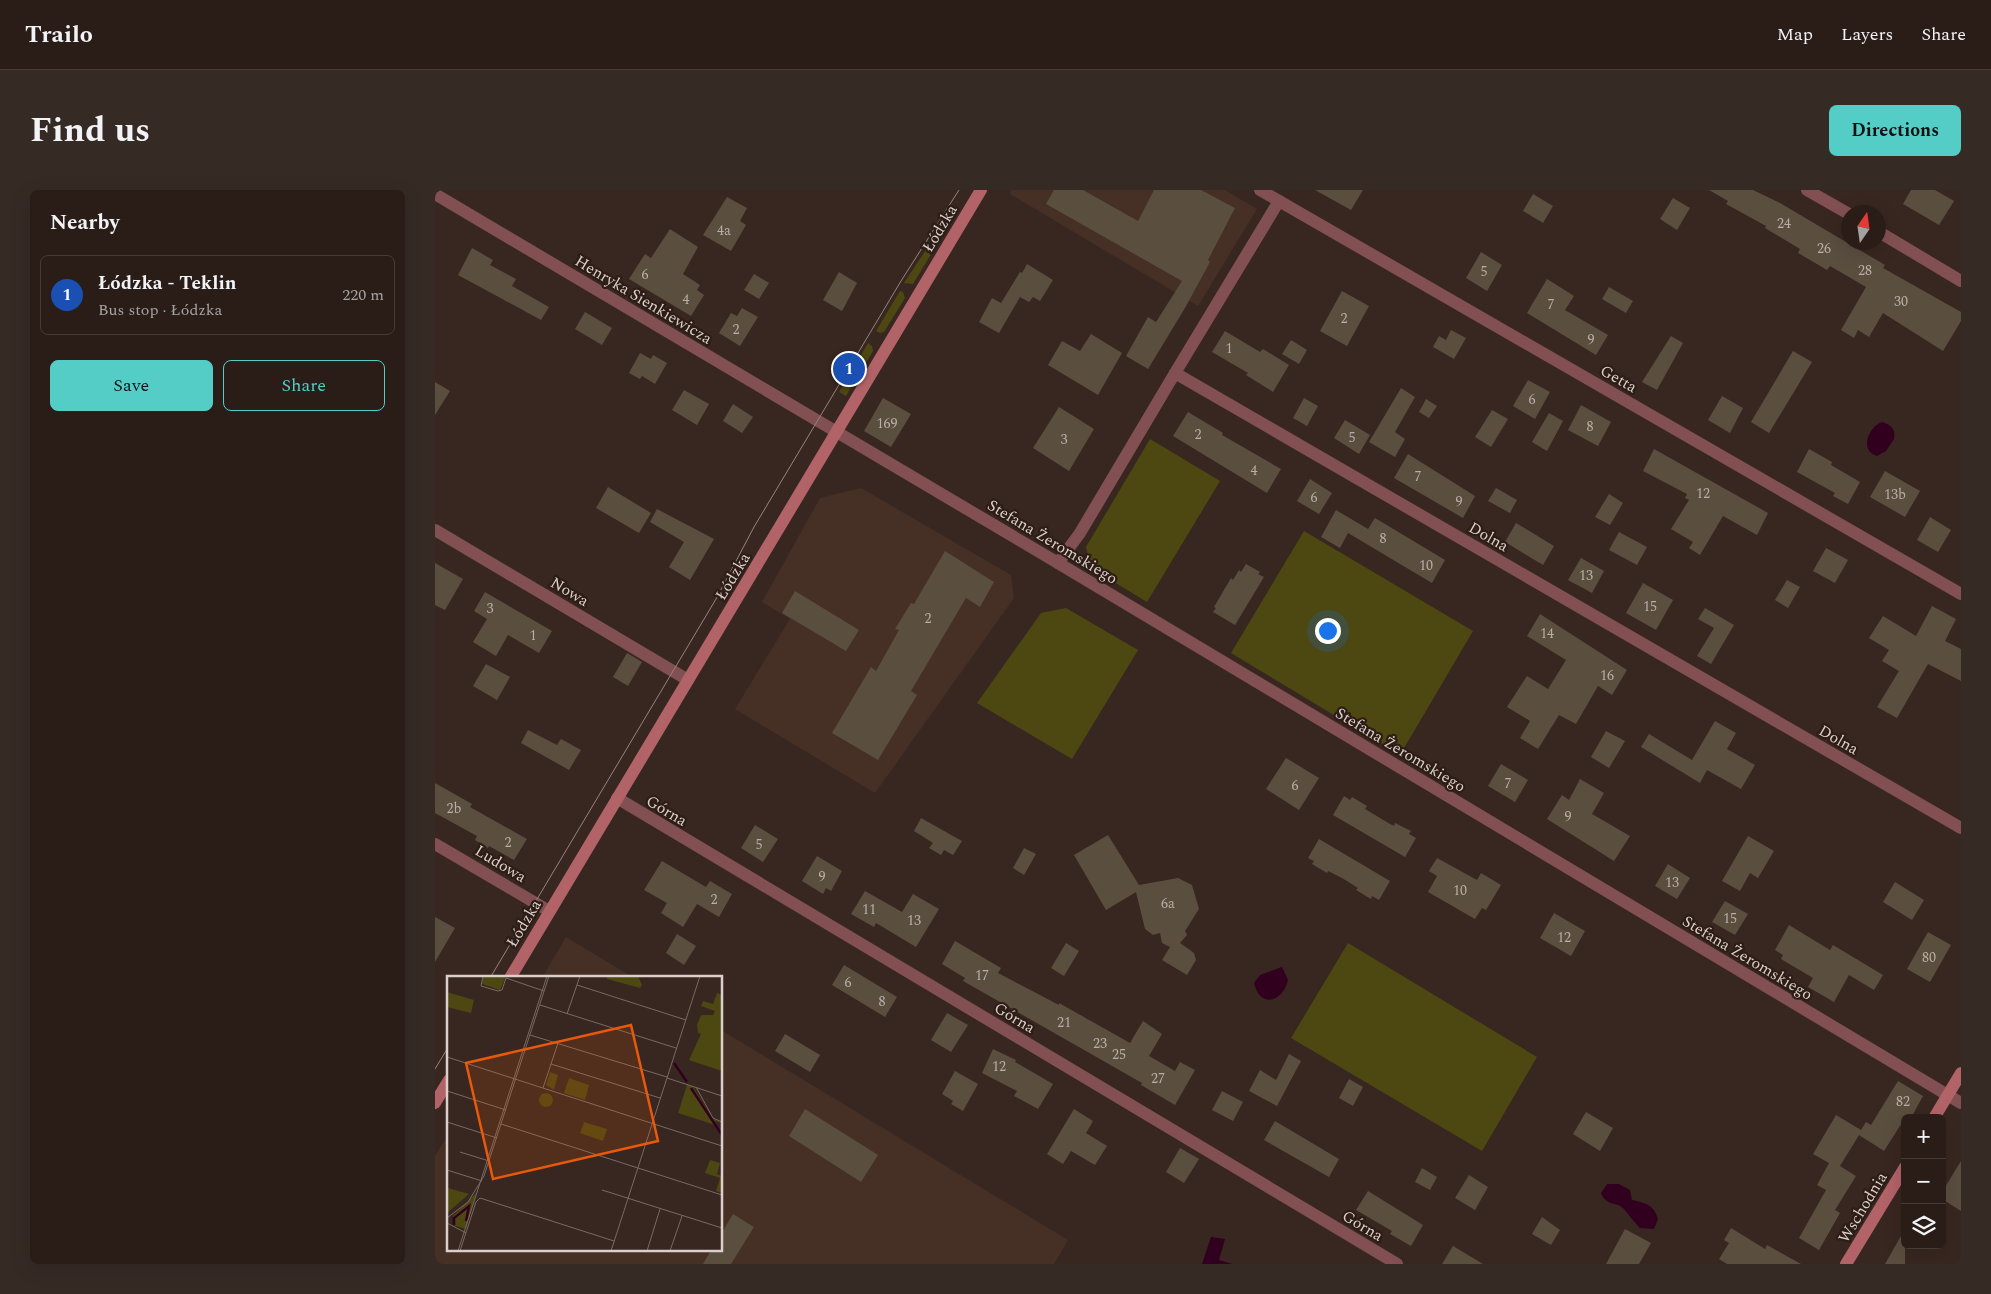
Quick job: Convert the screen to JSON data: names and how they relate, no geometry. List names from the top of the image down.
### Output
{
  "streets": {
    "main road": ["Łódzka", "Wschodnia"],
    "street": [
      "Henryka Sienkiewicza",
      "Getta",
      "Dolna",
      "Stefana Żeromskiego",
      "Nowa",
      "Górna",
      "Ludowa"
    ]
  },
  "crossings": [
    ["Łódzka", "Henryka Sienkiewicza"],
    ["Łódzka", "Stefana Żeromskiego"],
    ["Łódzka", "Nowa"],
    ["Łódzka", "Górna"],
    ["Łódzka", "Ludowa"],
    ["Henryka Sienkiewicza", "Stefana Żeromskiego"]
  ],
  "house_numbers": [
    "24",
    "4a",
    "26",
    "28",
    "5",
    "6",
    "4",
    "30",
    "7",
    "2",
    "2",
    "9",
    "1",
    "6",
    "169",
    "8",
    "2",
    "5",
    "3",
    "4",
    "7",
    "12",
    "13b",
    "6",
    "9",
    "8",
    "10",
    "13",
    "15",
    "3",
    "2",
    "14",
    "1",
    "16",
    "7",
    "6",
    "2b",
    "9",
    "2",
    "5",
    "9",
    "13",
    "10",
    "2",
    "6a",
    "11",
    "15",
    "13",
    "12",
    "80",
    "17",
    "6",
    "8",
    "21",
    "23",
    "25",
    "12",
    "27",
    "82"
  ],
  "north": "top",
  "page": {
    "header": "Trailo",
    "nav": ["Map", "Layers", "Share"],
    "title": "Find us",
    "buttons": [
      "Directions",
      ["Save", "Share"]
    ],
    "heading": "Nearby",
    "list": [
      {
        "mark": "1",
        "name": "Łódzka - Teklin",
        "note": "Bus stop · Łódzka",
        "value": "220 m"
      }
    ],
    "pins": "1",
    "map_buttons": ["+", "−"]
  }
}
